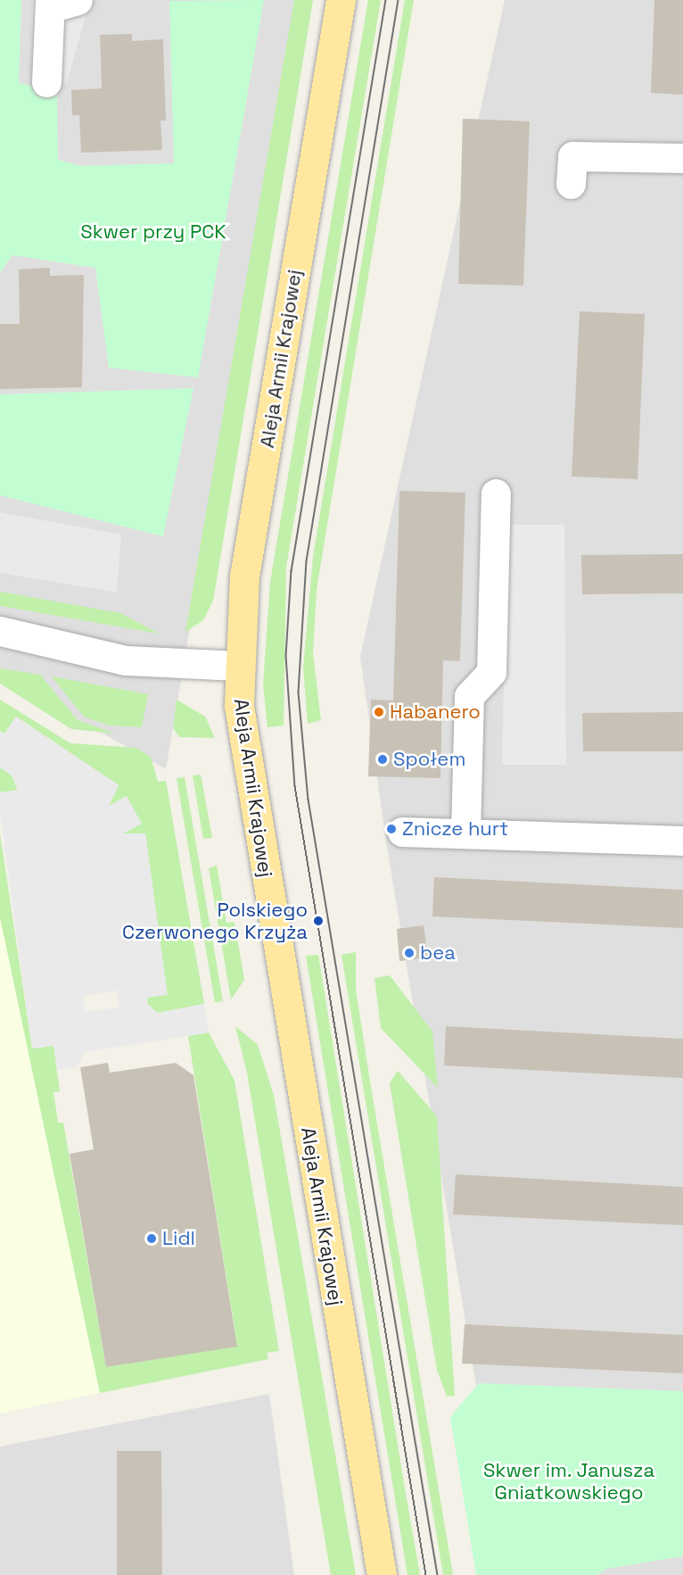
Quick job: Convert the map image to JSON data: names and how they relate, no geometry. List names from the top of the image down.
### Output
{
  "streets": {
    "main road": ["Aleja Armii Krajowej"]
  },
  "parks": ["Skwer przy PCK", "Skwer im. Janusza Gniatkowskiego"],
  "places": [
    "Habanero",
    "Społem",
    "Znicze hurt",
    "Polskiego Czerwonego Krzyża",
    "bea",
    "Lidl"
  ]
}
